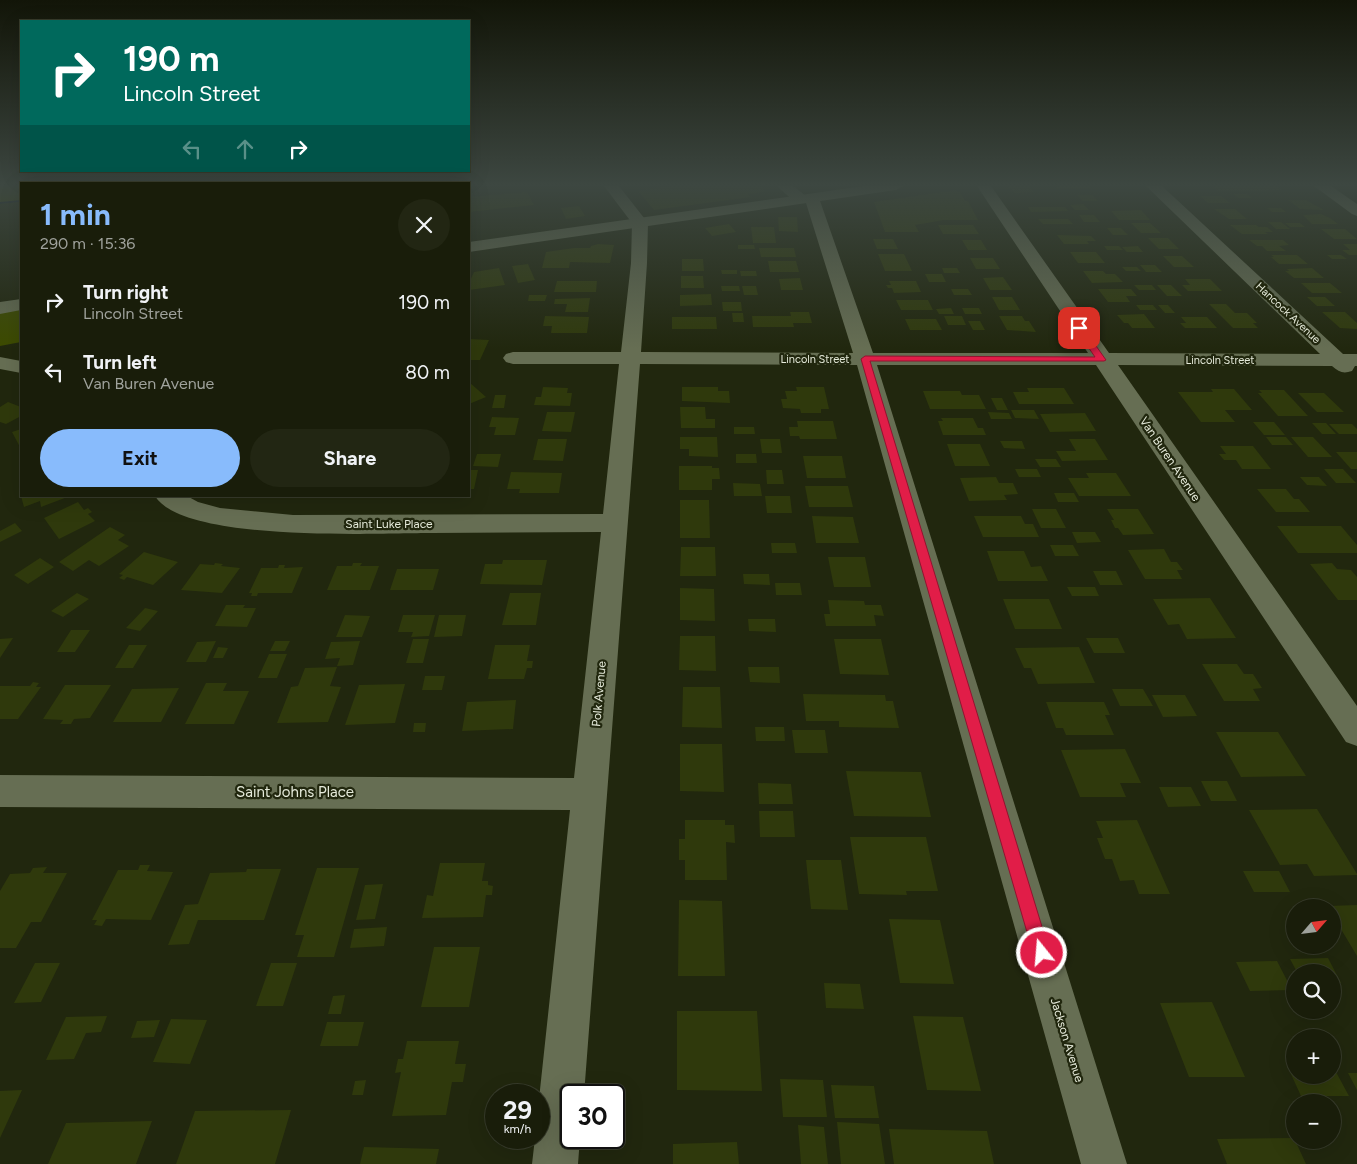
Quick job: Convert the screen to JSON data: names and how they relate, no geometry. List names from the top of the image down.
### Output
{
  "streets": {
    "street": [
      "Hancock Avenue",
      "Lincoln Street",
      "Van Buren Avenue",
      "Saint Luke Place",
      "Polk Avenue",
      "Saint Johns Place",
      "Jackson Avenue"
    ]
  },
  "crossings": [
    ["Hancock Avenue", "Lincoln Street"],
    ["Lincoln Street", "Van Buren Avenue"],
    ["Lincoln Street", "Polk Avenue"],
    ["Lincoln Street", "Jackson Avenue"],
    ["Saint Luke Place", "Polk Avenue"],
    ["Polk Avenue", "Saint Johns Place"]
  ],
  "north": "top right",
  "page": {
    "turn": ["190 m", "Lincoln Street"],
    "heading": ["1 min", "290 m · 15:36"],
    "list": [
      {
        "name": "Turn right",
        "note": "Lincoln Street",
        "value": "190 m"
      },
      {
        "name": "Turn left",
        "note": "Van Buren Avenue",
        "value": "80 m"
      }
    ],
    "buttons": ["Exit", "Share"],
    "map_buttons": ["+", "−"],
    "speed": "29 km/h",
    "limit": "30"
  }
}
